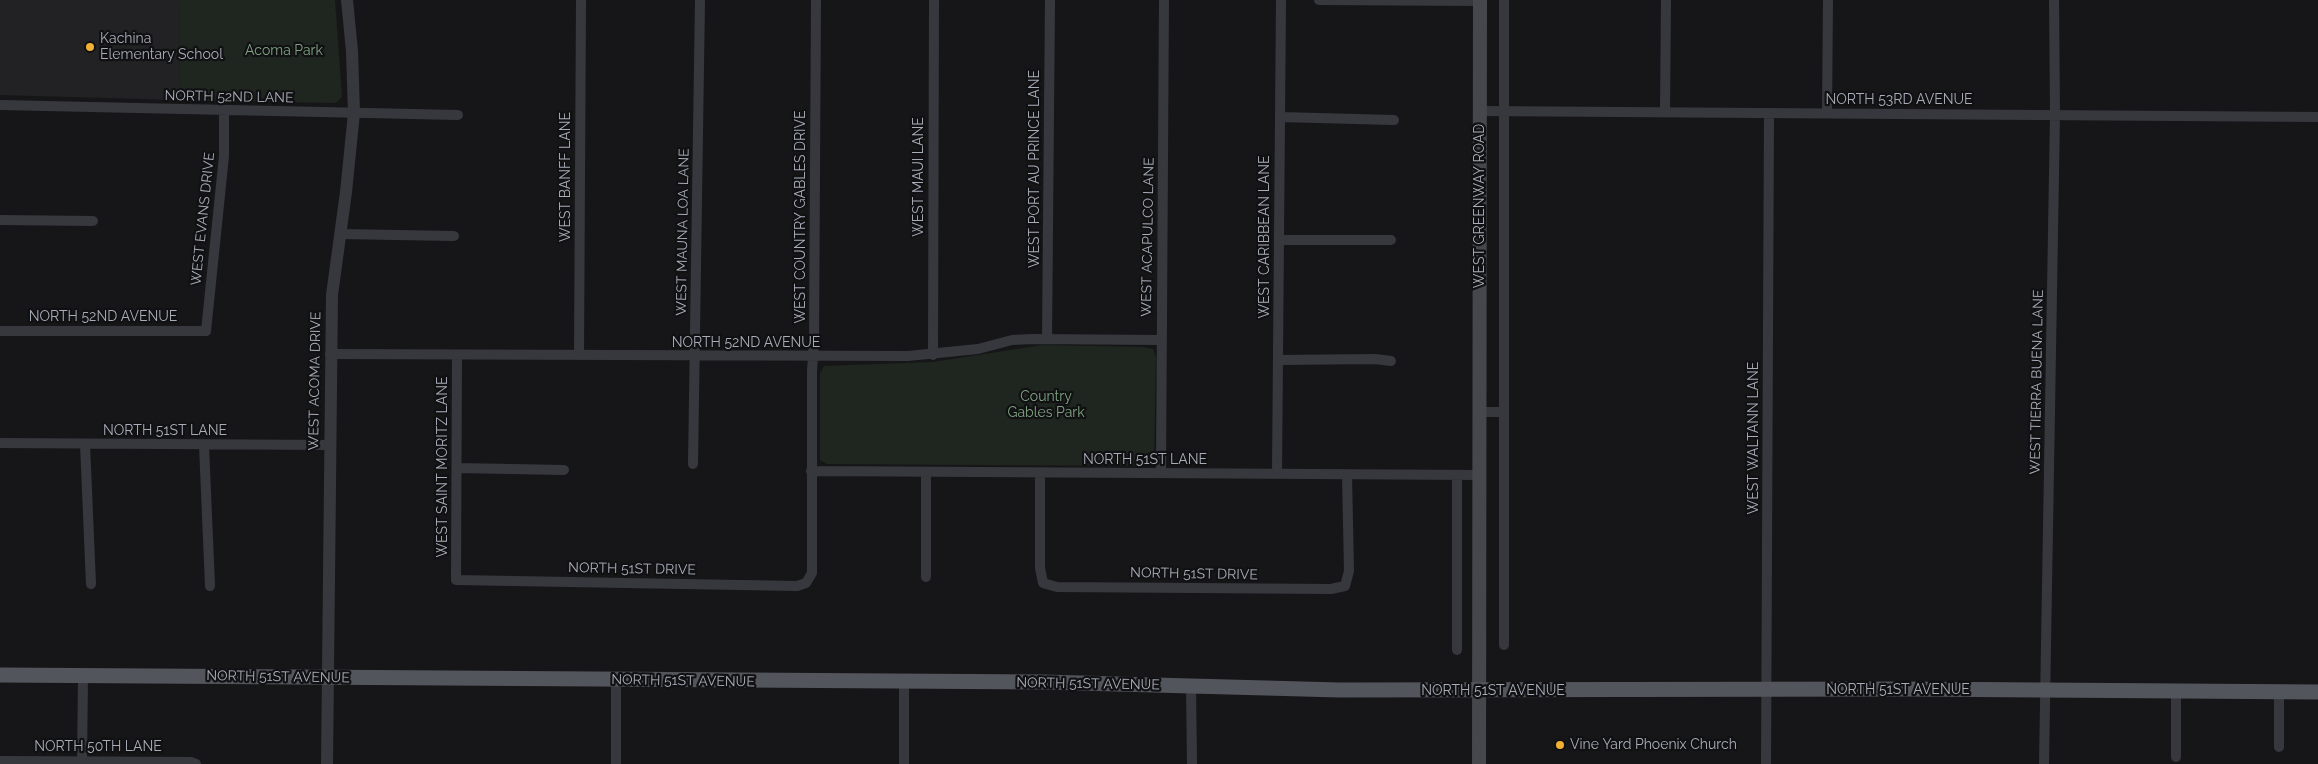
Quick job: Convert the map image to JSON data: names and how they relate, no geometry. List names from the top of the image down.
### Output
{
  "streets": {
    "main road": ["WEST GREENWAY ROAD", "NORTH 51ST AVENUE"],
    "street": [
      "NORTH 52ND LANE",
      "NORTH 53RD AVENUE",
      "WEST PORT AU PRINCE LANE",
      "WEST BANFF LANE",
      "WEST MAUI LANE",
      "WEST COUNTRY GABLES DRIVE",
      "WEST EVANS DRIVE",
      "WEST MAUNA LOA LANE",
      "WEST ACAPULCO LANE",
      "WEST CARIBBEAN LANE",
      "NORTH 52ND AVENUE",
      "WEST ACOMA DRIVE",
      "WEST TIERRA BUENA LANE",
      "NORTH 51ST LANE",
      "WEST WALTANN LANE",
      "WEST SAINT MORITZ LANE",
      "NORTH 51ST DRIVE",
      "NORTH 50TH LANE"
    ]
  },
  "crossings": [
    ["NORTH 52ND LANE", "WEST EVANS DRIVE"],
    ["NORTH 52ND LANE", "WEST ACOMA DRIVE"],
    ["NORTH 53RD AVENUE", "WEST GREENWAY ROAD"],
    ["NORTH 53RD AVENUE", "WEST TIERRA BUENA LANE"],
    ["NORTH 53RD AVENUE", "WEST WALTANN LANE"],
    ["WEST PORT AU PRINCE LANE", "NORTH 52ND AVENUE"],
    ["WEST BANFF LANE", "NORTH 52ND AVENUE"],
    ["WEST MAUI LANE", "NORTH 52ND AVENUE"],
    ["WEST GREENWAY ROAD", "NORTH 51ST LANE"],
    ["WEST GREENWAY ROAD", "NORTH 51ST AVENUE"],
    ["WEST COUNTRY GABLES DRIVE", "NORTH 52ND AVENUE"],
    ["WEST COUNTRY GABLES DRIVE", "NORTH 51ST LANE"],
    ["WEST COUNTRY GABLES DRIVE", "NORTH 51ST DRIVE"],
    ["WEST EVANS DRIVE", "NORTH 52ND AVENUE"],
    ["WEST MAUNA LOA LANE", "NORTH 52ND AVENUE"],
    ["WEST ACAPULCO LANE", "NORTH 52ND AVENUE"],
    ["WEST ACAPULCO LANE", "NORTH 51ST LANE"],
    ["WEST CARIBBEAN LANE", "NORTH 51ST LANE"],
    ["NORTH 52ND AVENUE", "WEST ACOMA DRIVE"],
    ["NORTH 52ND AVENUE", "WEST SAINT MORITZ LANE"],
    ["WEST ACOMA DRIVE", "NORTH 51ST LANE"],
    ["WEST ACOMA DRIVE", "NORTH 51ST AVENUE"],
    ["WEST TIERRA BUENA LANE", "NORTH 51ST AVENUE"],
    ["NORTH 51ST LANE", "NORTH 51ST DRIVE"],
    ["WEST WALTANN LANE", "NORTH 51ST AVENUE"],
    ["WEST SAINT MORITZ LANE", "NORTH 51ST DRIVE"]
  ],
  "parks": ["Acoma Park", "Country Gables Park"],
  "places": ["Kachina Elementary School", "Vine Yard Phoenix Church"]
}
